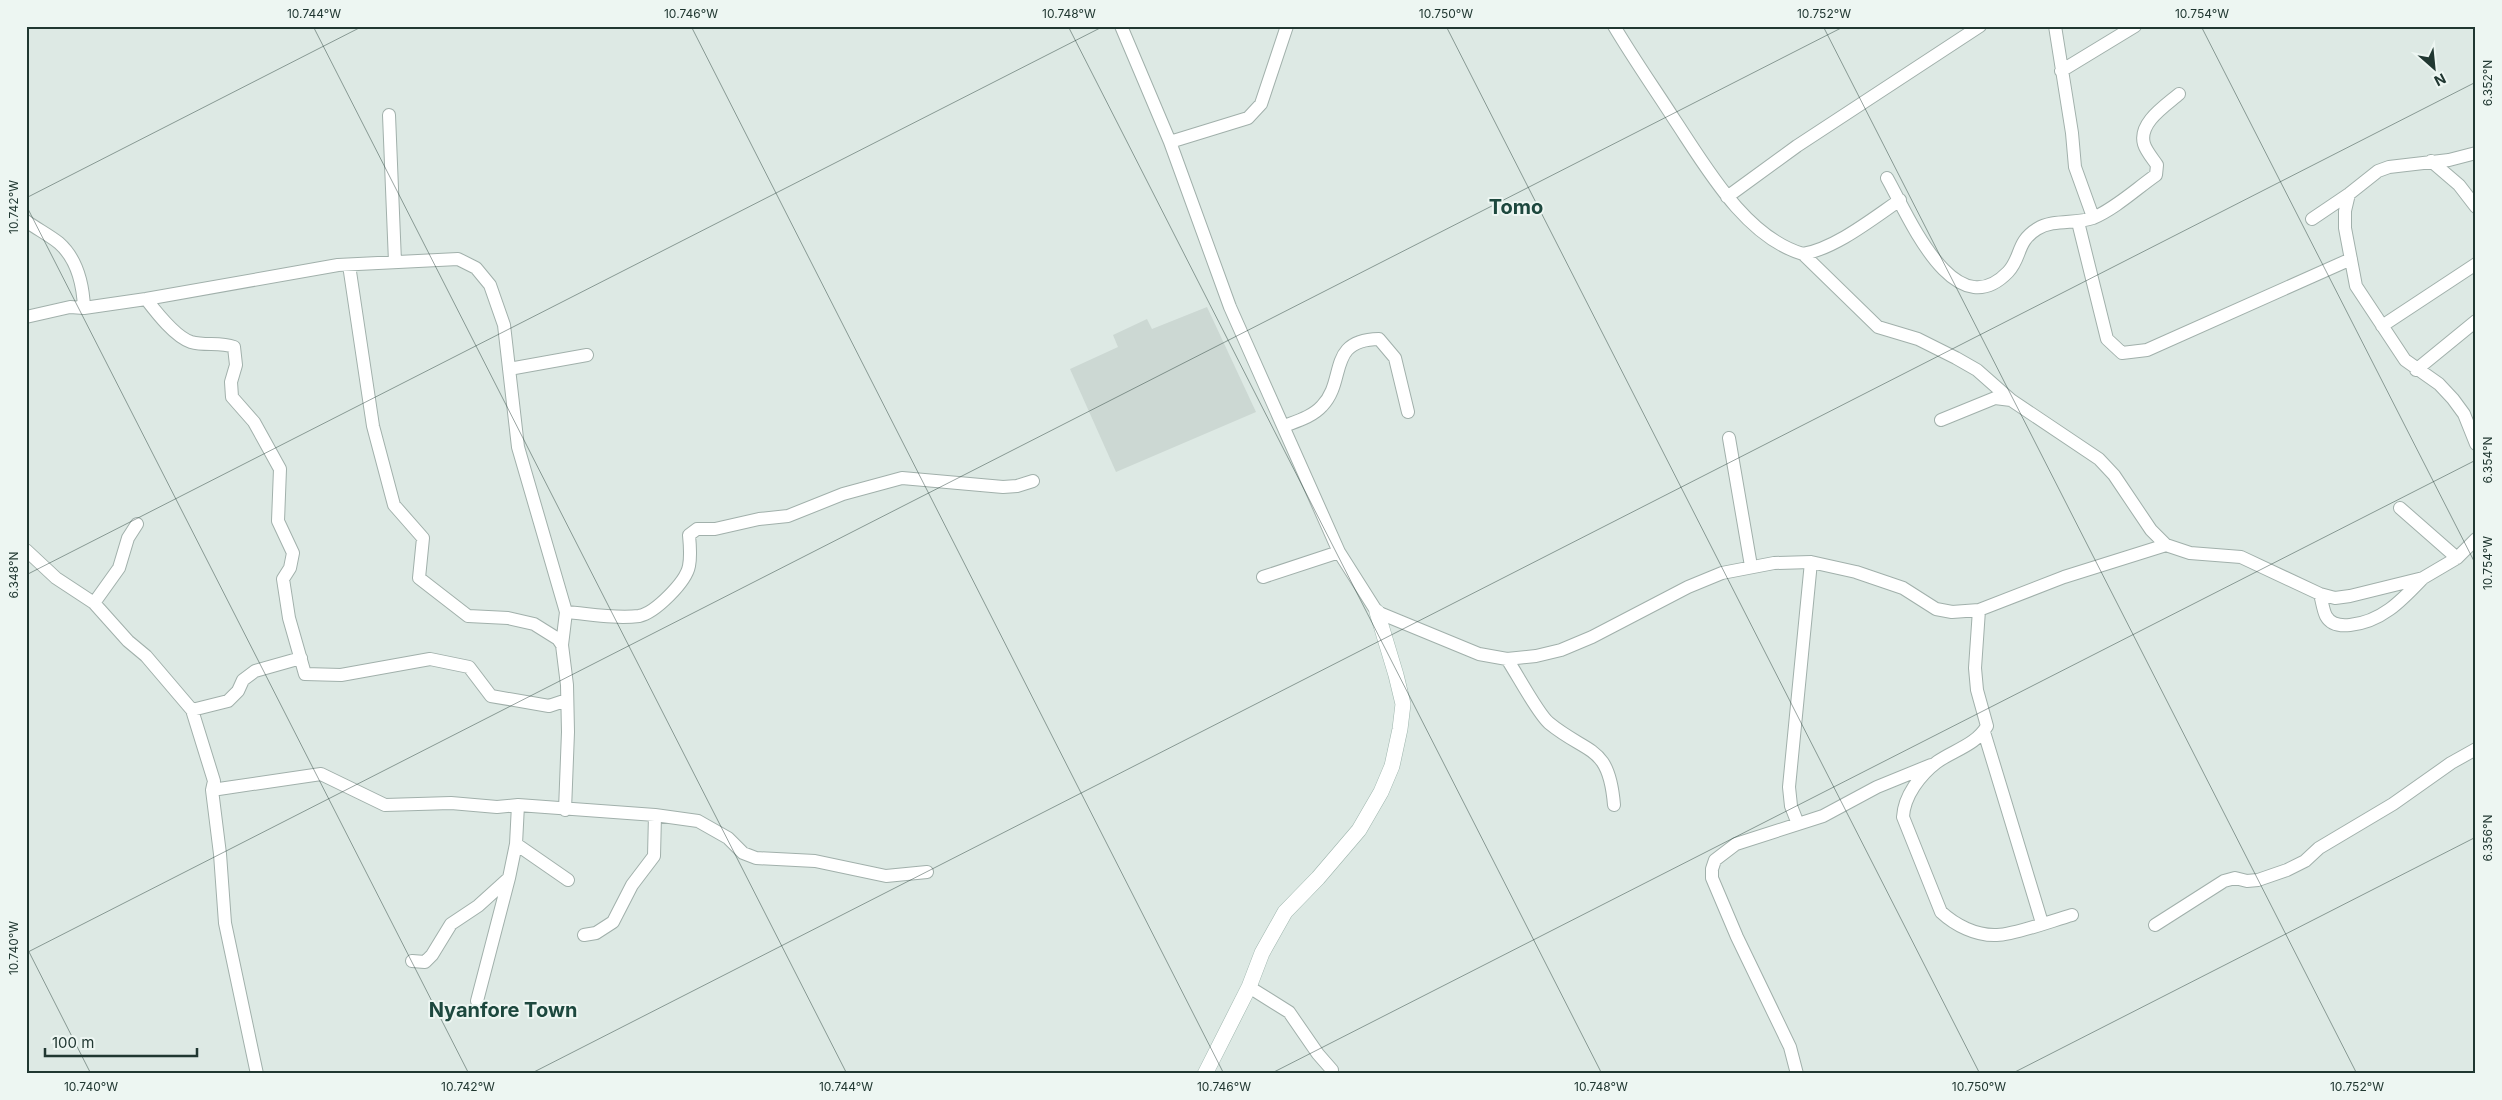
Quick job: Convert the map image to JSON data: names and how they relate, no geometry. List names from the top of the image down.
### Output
{
  "districts": ["Tomo", "Nyanfore Town"],
  "scale_bar": "100 m",
  "north": "bottom right",
  "coordinates": [
    "10.744°W",
    "10.746°W",
    "10.748°W",
    "10.750°W",
    "10.752°W",
    "10.754°W",
    "6.352°N",
    "10.742°W",
    "6.354°N",
    "6.348°N",
    "6.356°N",
    "10.740°W"
  ]
}
